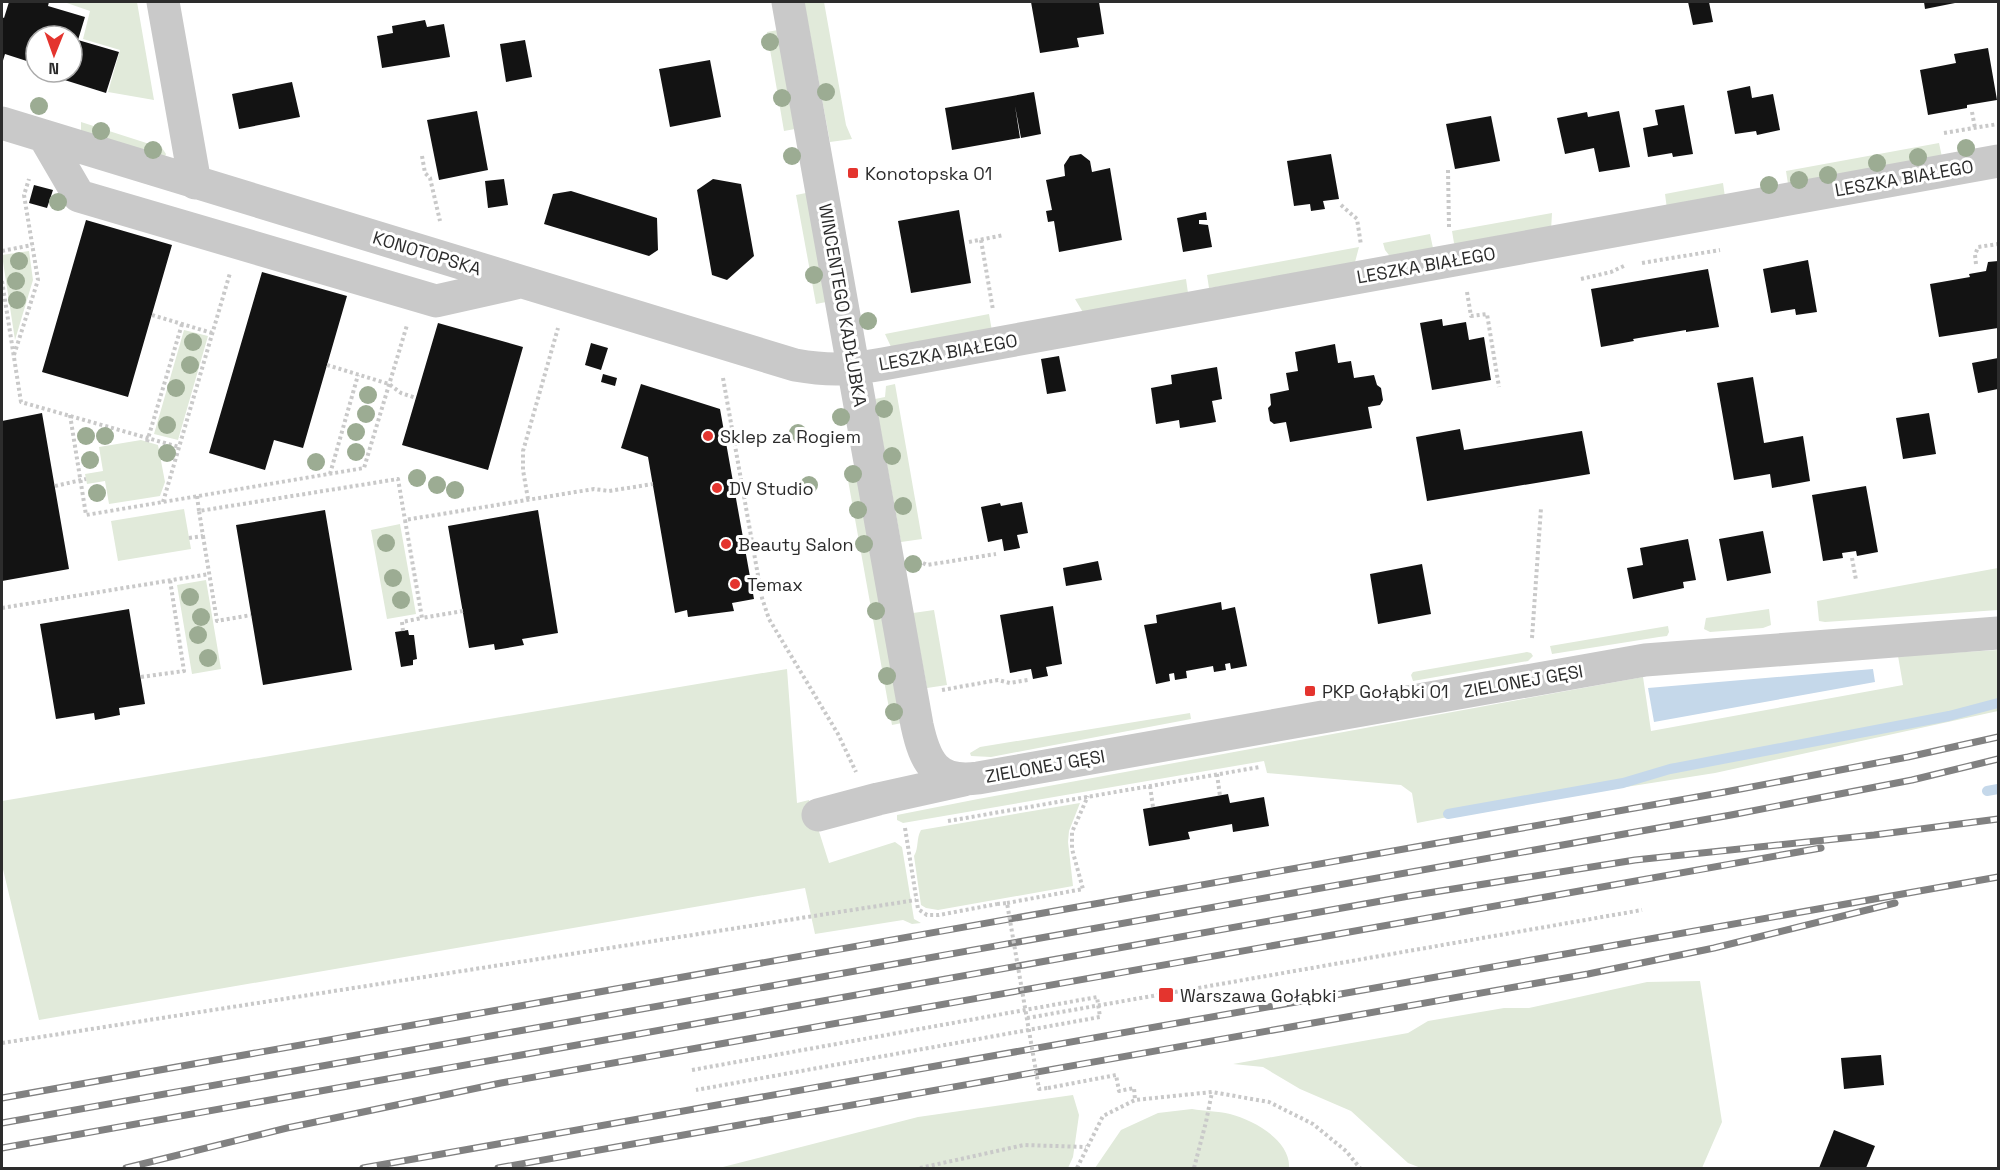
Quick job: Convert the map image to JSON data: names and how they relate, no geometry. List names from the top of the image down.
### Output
{
  "streets": {
    "street": [
      "LESZKA BIAŁEGO",
      "KONOTOPSKA",
      "WINCENTEGO KADŁUBKA",
      "ZIELONEJ GĘSI"
    ]
  },
  "crossings": [
    ["LESZKA BIAŁEGO", "KONOTOPSKA"],
    ["LESZKA BIAŁEGO", "WINCENTEGO KADŁUBKA"],
    ["KONOTOPSKA", "WINCENTEGO KADŁUBKA"],
    ["WINCENTEGO KADŁUBKA", "ZIELONEJ GĘSI"]
  ],
  "places": {
    "transit": ["Konotopska 01", "PKP Gołąbki 01", "Warszawa Gołąbki"],
    "other": [
      "Sklep za Rogiem",
      "DV Studio",
      "Beauty Salon",
      "Temax"
    ]
  },
  "north": "bottom"
}
